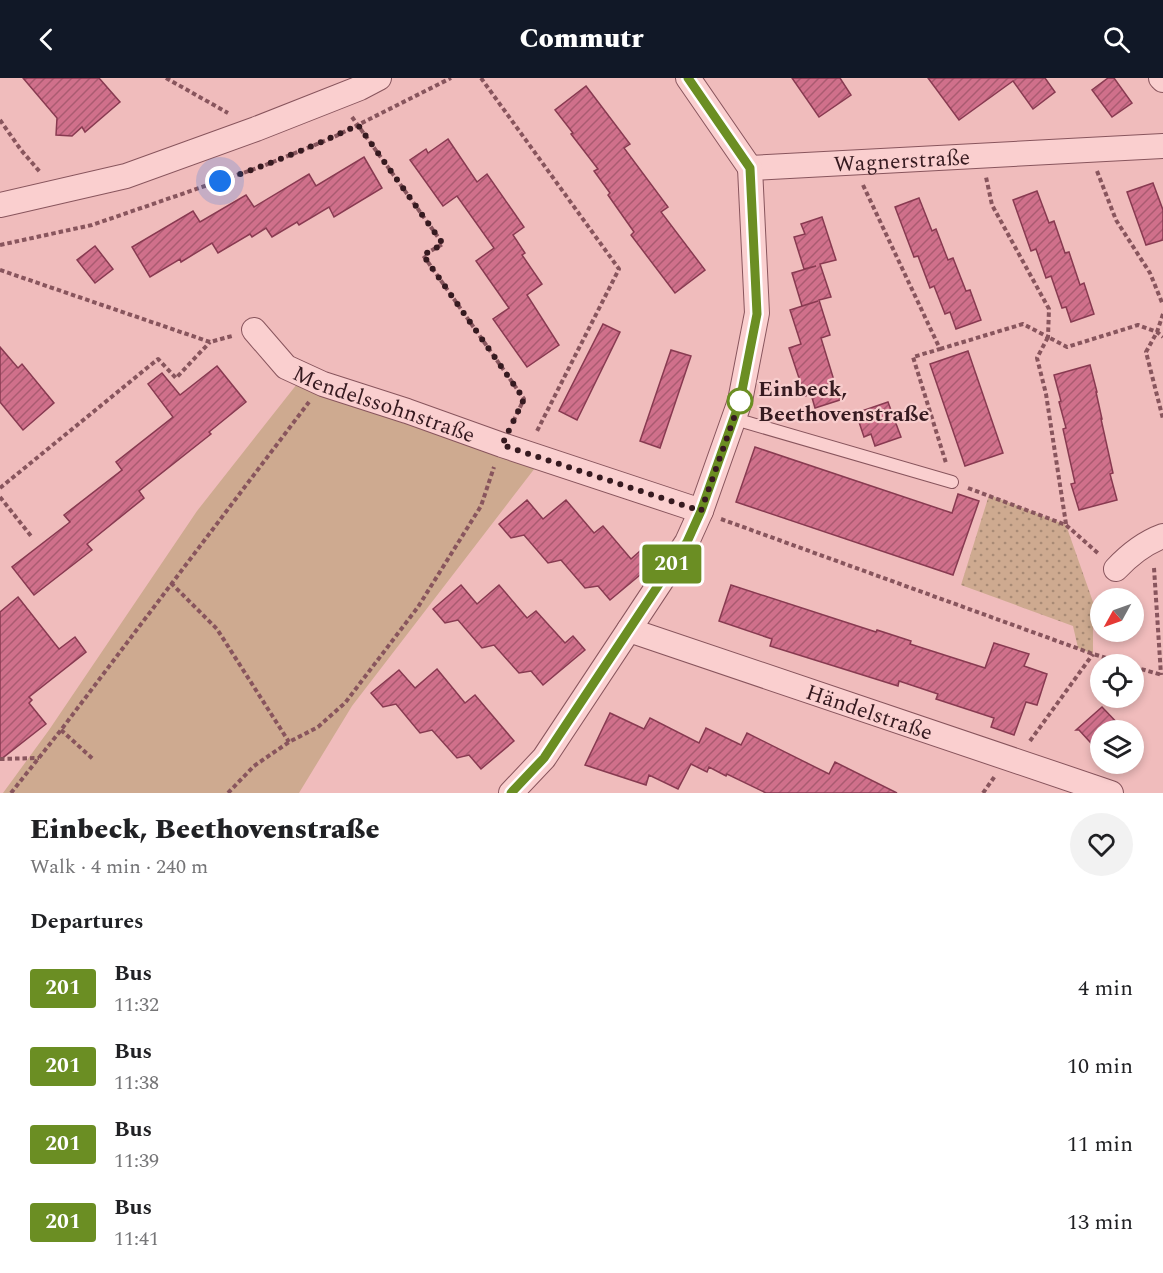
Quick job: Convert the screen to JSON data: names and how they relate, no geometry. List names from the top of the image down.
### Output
{
  "streets": {
    "street": ["Wagnerstraße", "Mendelssohnstraße", "Händelstraße"]
  },
  "places": ["Einbeck, Beethovenstraße"],
  "lines": ["bus line 201"],
  "north": "bottom left",
  "page": {
    "header": "Commutr",
    "on_map": "201",
    "heading": [
      ["Einbeck, Beethovenstraße", "Walk · 4 min · 240 m"],
      "Departures"
    ],
    "list": [
      {
        "mark": "201",
        "name": "Bus",
        "note": "11:32",
        "value": "4 min"
      },
      {
        "mark": "201",
        "name": "Bus",
        "note": "11:38",
        "value": "10 min"
      },
      {
        "mark": "201",
        "name": "Bus",
        "note": "11:39",
        "value": "11 min"
      },
      {
        "mark": "201",
        "name": "Bus",
        "note": "11:41",
        "value": "13 min"
      }
    ]
  }
}
